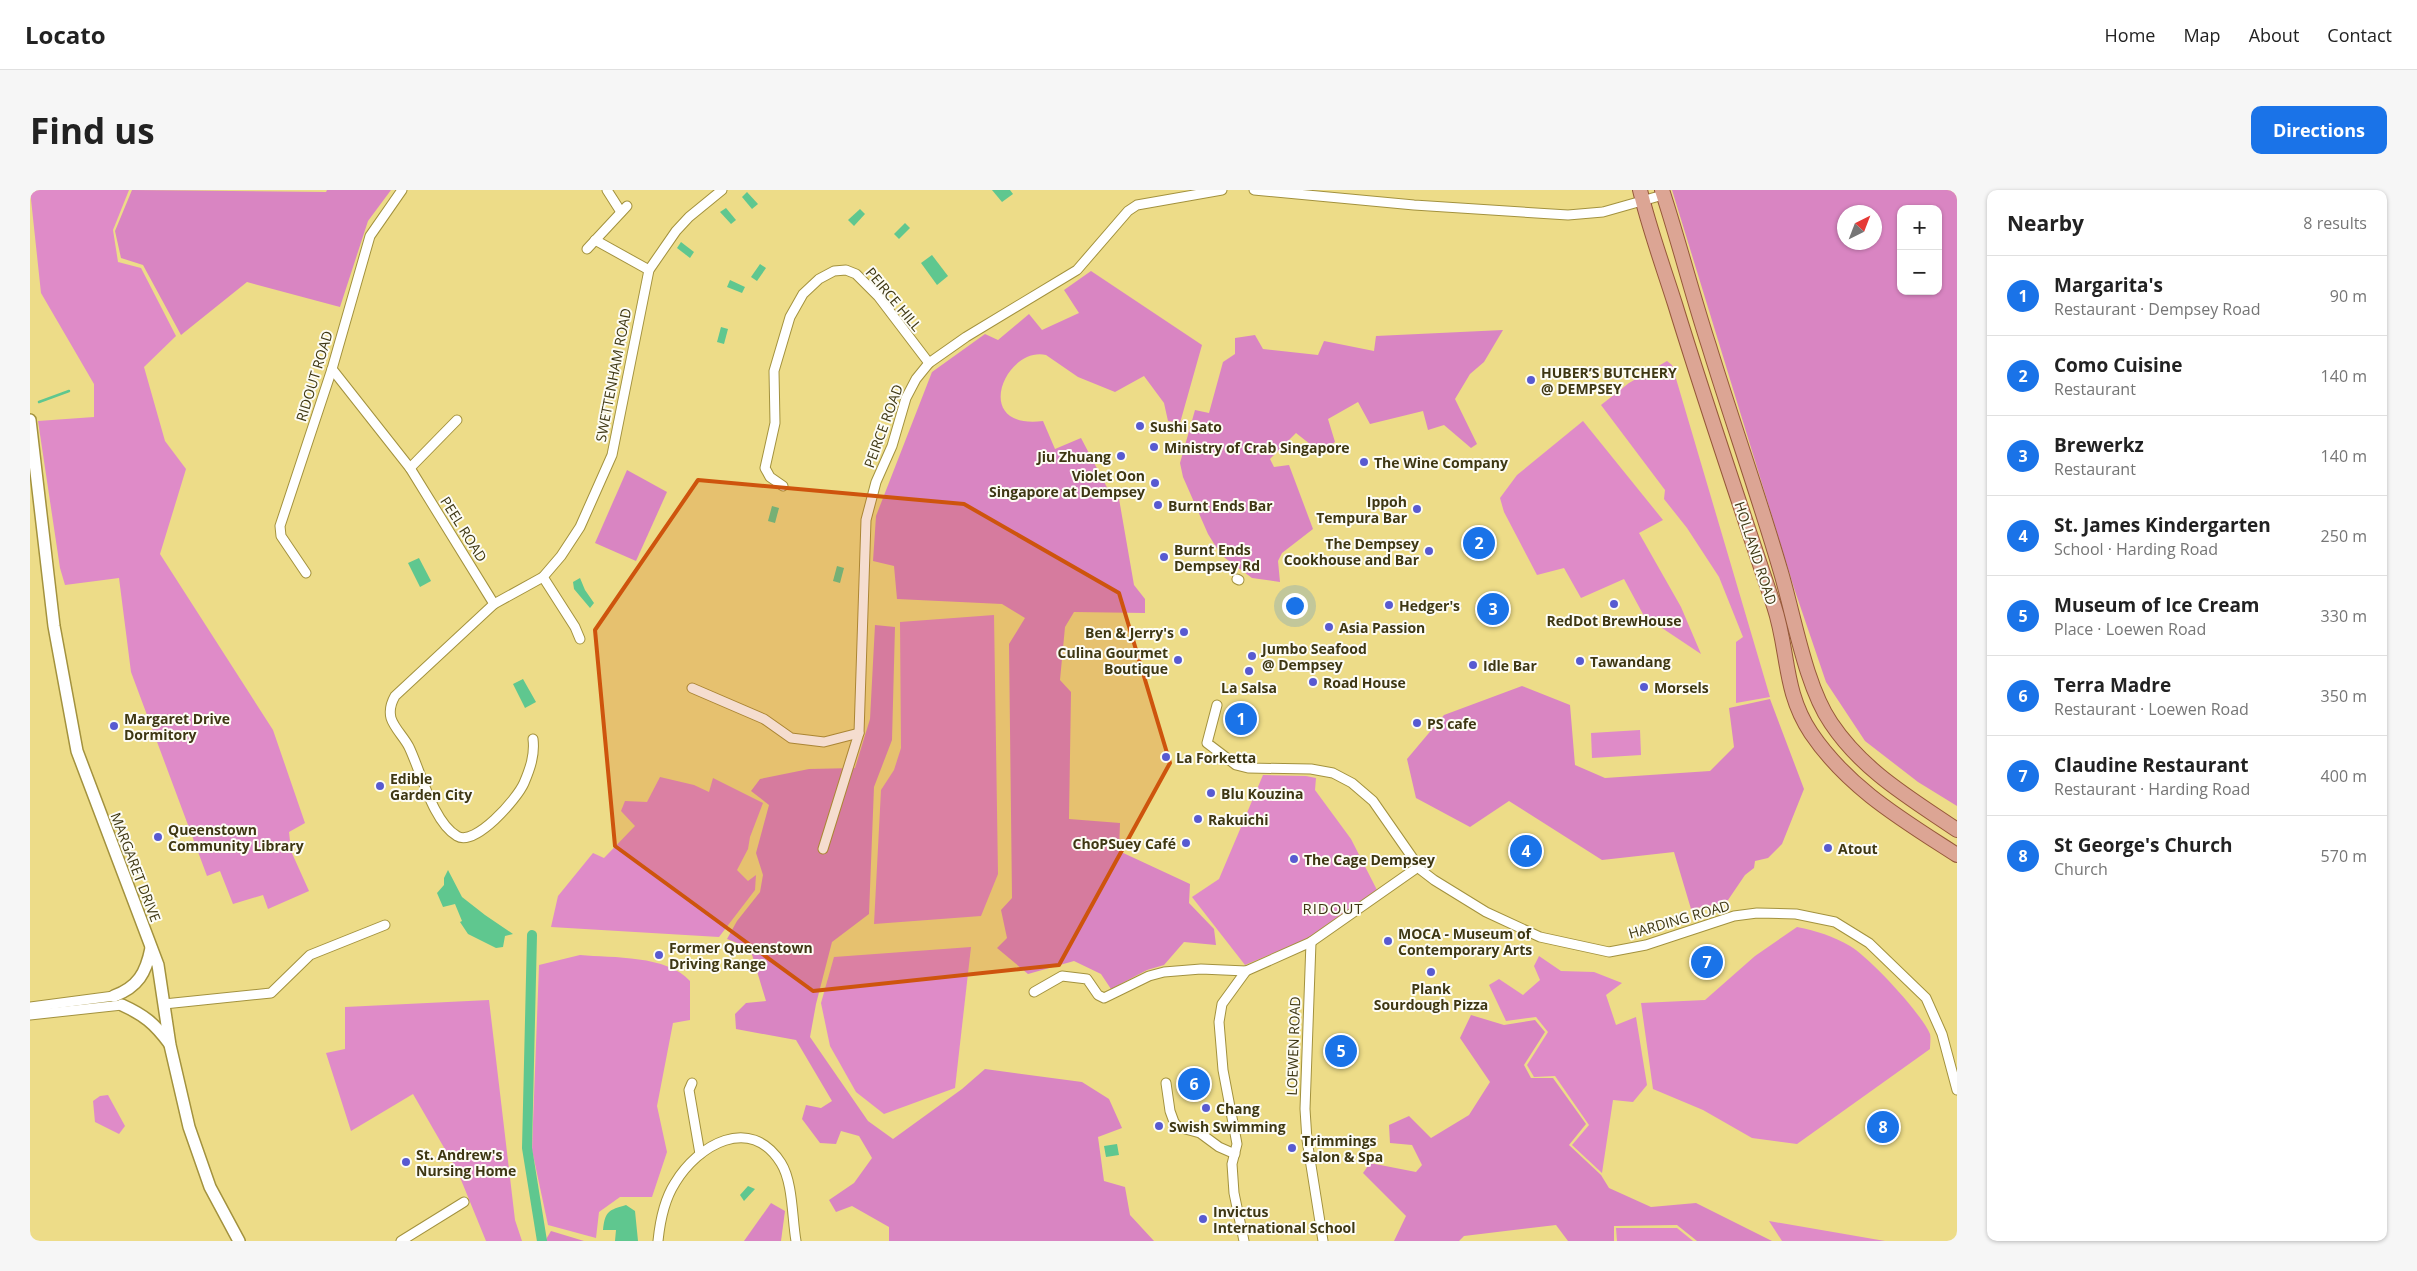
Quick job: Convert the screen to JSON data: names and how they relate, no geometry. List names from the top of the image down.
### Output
{
  "streets": {
    "main road": ["HOLLAND ROAD"],
    "street": [
      "PEIRCE HILL",
      "SWETTENHAM ROAD",
      "RIDOUT ROAD",
      "PEIRCE ROAD",
      "PEEL ROAD",
      "MARGARET DRIVE",
      "HARDING ROAD",
      "LOEWEN ROAD"
    ]
  },
  "crossings": [
    ["PEIRCE HILL", "PEIRCE ROAD"],
    ["SWETTENHAM ROAD", "PEEL ROAD"],
    ["RIDOUT ROAD", "PEEL ROAD"]
  ],
  "districts": ["RIDOUT"],
  "places": [
    "HUBER’S BUTCHERY @ DEMPSEY",
    "Sushi Sato",
    "Ministry of Crab Singapore",
    "Jiu Zhuang",
    "The Wine Company",
    "Violet Oon Singapore at Dempsey",
    "Burnt Ends Bar",
    "Ippoh Tempura Bar",
    "The Dempsey Cookhouse and Bar",
    "Burnt Ends Dempsey Rd",
    "RedDot BrewHouse",
    "Hedger's",
    "Asia Passion",
    "Ben & Jerry's",
    "Jumbo Seafood @ Dempsey",
    "Culina Gourmet Boutique",
    "Tawandang",
    "Idle Bar",
    "La Salsa",
    "Road House",
    "Morsels",
    "PS cafe",
    "Margaret Drive Dormitory",
    "La Forketta",
    "Edible Garden City",
    "Blu Kouzina",
    "Rakuichi",
    "Queenstown Community Library",
    "ChoPSuey Café",
    "Atout",
    "The Cage Dempsey",
    "MOCA - Museum of Contemporary Arts",
    "Former Queenstown Driving Range",
    "Plank Sourdough Pizza",
    "Chang",
    "Swish Swimming",
    "Trimmings Salon & Spa",
    "St. Andrew's Nursing Home",
    "Invictus International School"
  ],
  "north": "top right",
  "page": {
    "header": "Locato",
    "nav": [
      "Home",
      "Map",
      "About",
      "Contact"
    ],
    "buttons": "Directions",
    "title": "Find us",
    "heading": ["Nearby", "8 results"],
    "map_buttons": ["+", "−"],
    "list": [
      {
        "mark": "1",
        "name": "Margarita's",
        "note": "Restaurant · Dempsey Road",
        "value": "90 m"
      },
      {
        "mark": "2",
        "name": "Como Cuisine",
        "note": "Restaurant",
        "value": "140 m"
      },
      {
        "mark": "3",
        "name": "Brewerkz",
        "note": "Restaurant",
        "value": "140 m"
      },
      {
        "mark": "4",
        "name": "St. James Kindergarten",
        "note": "School · Harding Road",
        "value": "250 m"
      },
      {
        "mark": "5",
        "name": "Museum of Ice Cream",
        "note": "Place · Loewen Road",
        "value": "330 m"
      },
      {
        "mark": "6",
        "name": "Terra Madre",
        "note": "Restaurant · Loewen Road",
        "value": "350 m"
      },
      {
        "mark": "7",
        "name": "Claudine Restaurant",
        "note": "Restaurant · Harding Road",
        "value": "400 m"
      },
      {
        "mark": "8",
        "name": "St George's Church",
        "note": "Church",
        "value": "570 m"
      }
    ],
    "pins": [
      "2",
      "3",
      "1",
      "4",
      "7",
      "5",
      "6",
      "8"
    ]
  }
}
